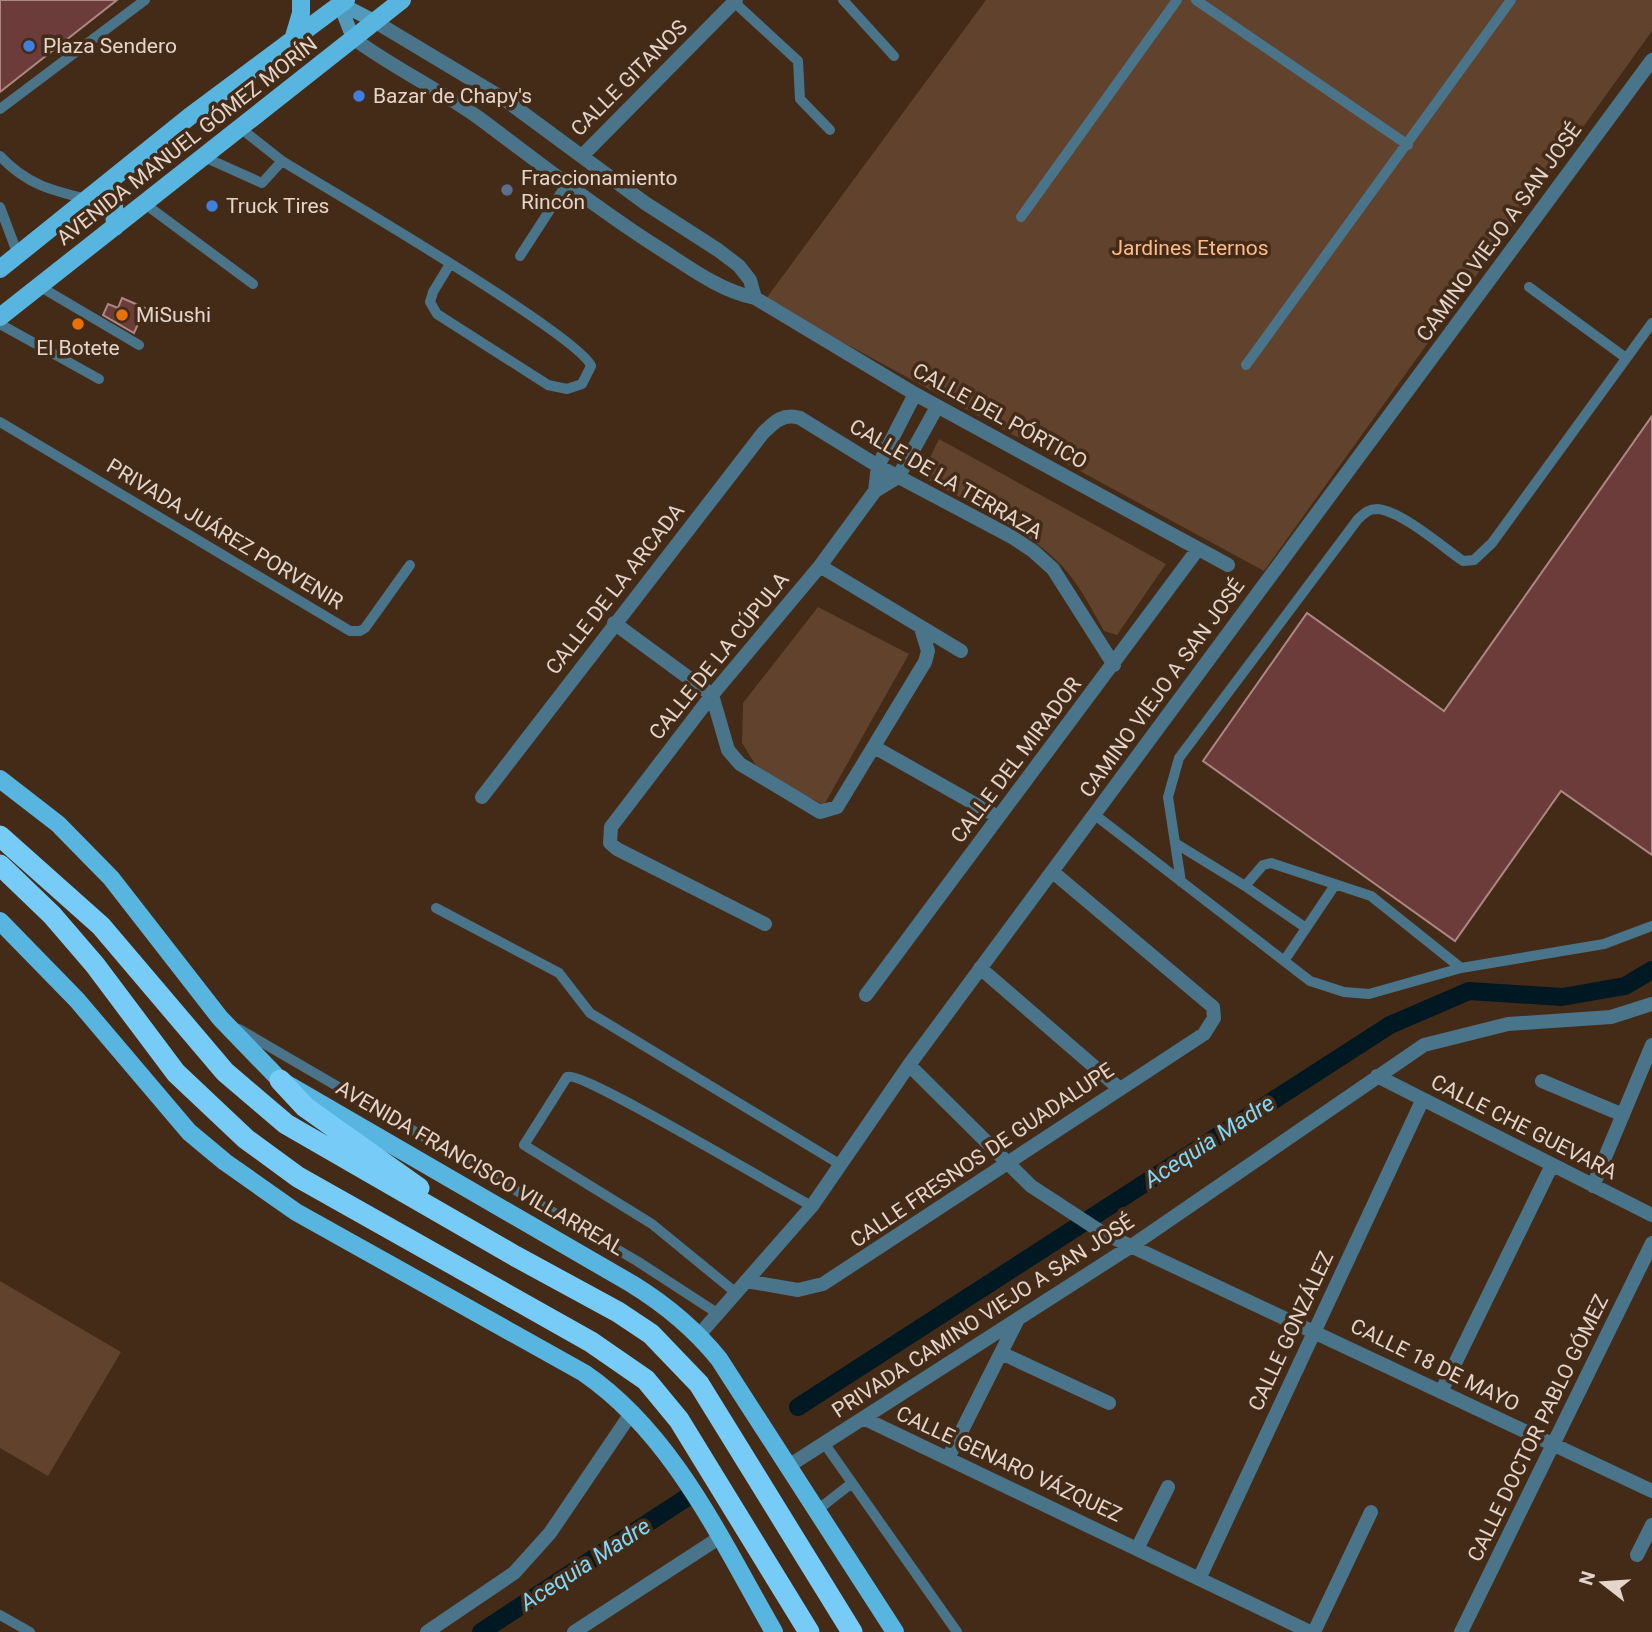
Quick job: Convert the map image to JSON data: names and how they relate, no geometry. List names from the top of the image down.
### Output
{
  "streets": {
    "main road": ["AVENIDA MANUEL GÓMEZ MORÍN", "AVENIDA FRANCISCO VILLARREAL"],
    "street": [
      "CALLE GITANOS",
      "CAMINO VIEJO A SAN JOSÉ",
      "CALLE DEL PÓRTICO",
      "CALLE DE LA TERRAZA",
      "CALLE DE LA ARCADA",
      "CALLE DE LA CÚPULA",
      "CALLE DEL MIRADOR",
      "CALLE CHE GUEVARA",
      "CALLE FRESNOS DE GUADALUPE",
      "PRIVADA CAMINO VIEJO A SAN JOSÉ",
      "CALLE GONZÁLEZ",
      "CALLE 18 DE MAYO",
      "CALLE DOCTOR PABLO GÓMEZ",
      "CALLE GENARO VÁZQUEZ"
    ],
    "lane": ["PRIVADA JUÁREZ PORVENIR"]
  },
  "crossings": [
    ["AVENIDA MANUEL GÓMEZ MORÍN", "CALLE DEL PÓRTICO"],
    ["CAMINO VIEJO A SAN JOSÉ", "CALLE FRESNOS DE GUADALUPE"],
    ["CAMINO VIEJO A SAN JOSÉ", "AVENIDA FRANCISCO VILLARREAL"],
    ["CAMINO VIEJO A SAN JOSÉ", "CALLE 18 DE MAYO"],
    ["CALLE DEL PÓRTICO", "CALLE DE LA CÚPULA"],
    ["CALLE DEL PÓRTICO", "CALLE DEL MIRADOR"],
    ["CALLE DE LA TERRAZA", "CALLE DE LA ARCADA"],
    ["CALLE DE LA TERRAZA", "CALLE DE LA CÚPULA"],
    ["CALLE DE LA TERRAZA", "CALLE DEL MIRADOR"],
    ["CALLE CHE GUEVARA", "PRIVADA CAMINO VIEJO A SAN JOSÉ"],
    ["CALLE CHE GUEVARA", "CALLE GONZÁLEZ"],
    ["CALLE FRESNOS DE GUADALUPE", "CALLE 18 DE MAYO"],
    ["AVENIDA FRANCISCO VILLARREAL", "PRIVADA CAMINO VIEJO A SAN JOSÉ"],
    ["PRIVADA CAMINO VIEJO A SAN JOSÉ", "CALLE 18 DE MAYO"],
    ["PRIVADA CAMINO VIEJO A SAN JOSÉ", "CALLE GENARO VÁZQUEZ"],
    ["CALLE GONZÁLEZ", "CALLE 18 DE MAYO"],
    ["CALLE GONZÁLEZ", "CALLE GENARO VÁZQUEZ"],
    ["CALLE 18 DE MAYO", "CALLE DOCTOR PABLO GÓMEZ"]
  ],
  "water": ["Acequia Madre"],
  "parks": ["Jardines Eternos"],
  "places": [
    "Plaza Sendero",
    "Bazar de Chapy's",
    "Fraccionamiento Rincón",
    "Truck Tires",
    "MiSushi",
    "El Botete"
  ],
  "north": "left"
}
